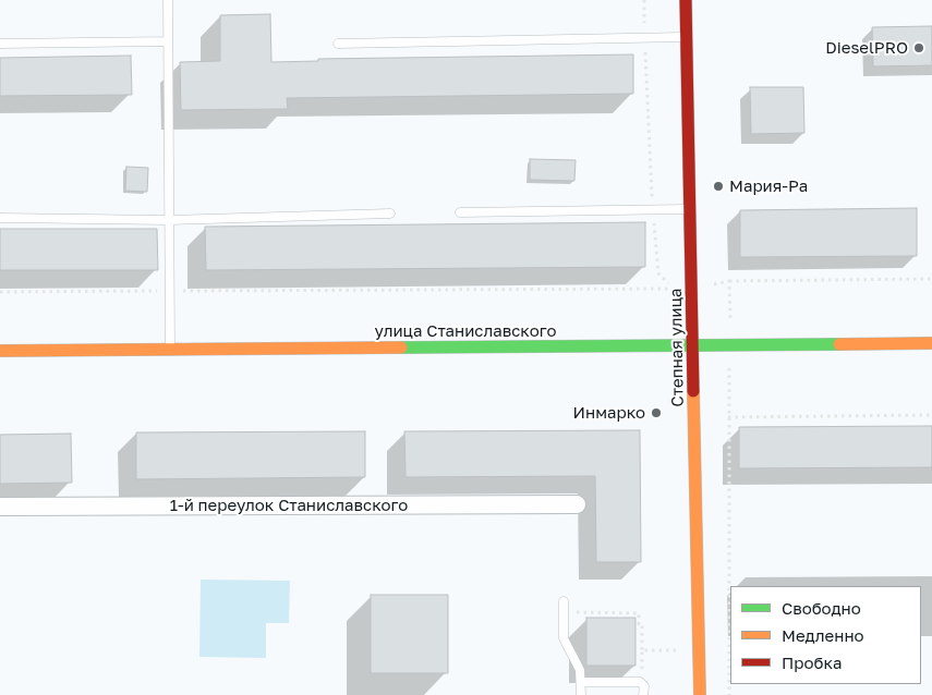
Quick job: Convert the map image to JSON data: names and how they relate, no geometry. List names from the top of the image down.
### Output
{
  "streets": {
    "main road": ["улица Станиславского", "Степная улица"],
    "street": ["1-й переулок Станиславского"]
  },
  "crossings": [
    ["улица Станиславского", "Степная улица"]
  ],
  "places": ["DieselPRO", "Мария-Ра", "Инмарко"],
  "legend": ["Свободно", "Медленно", "Пробка"]
}
